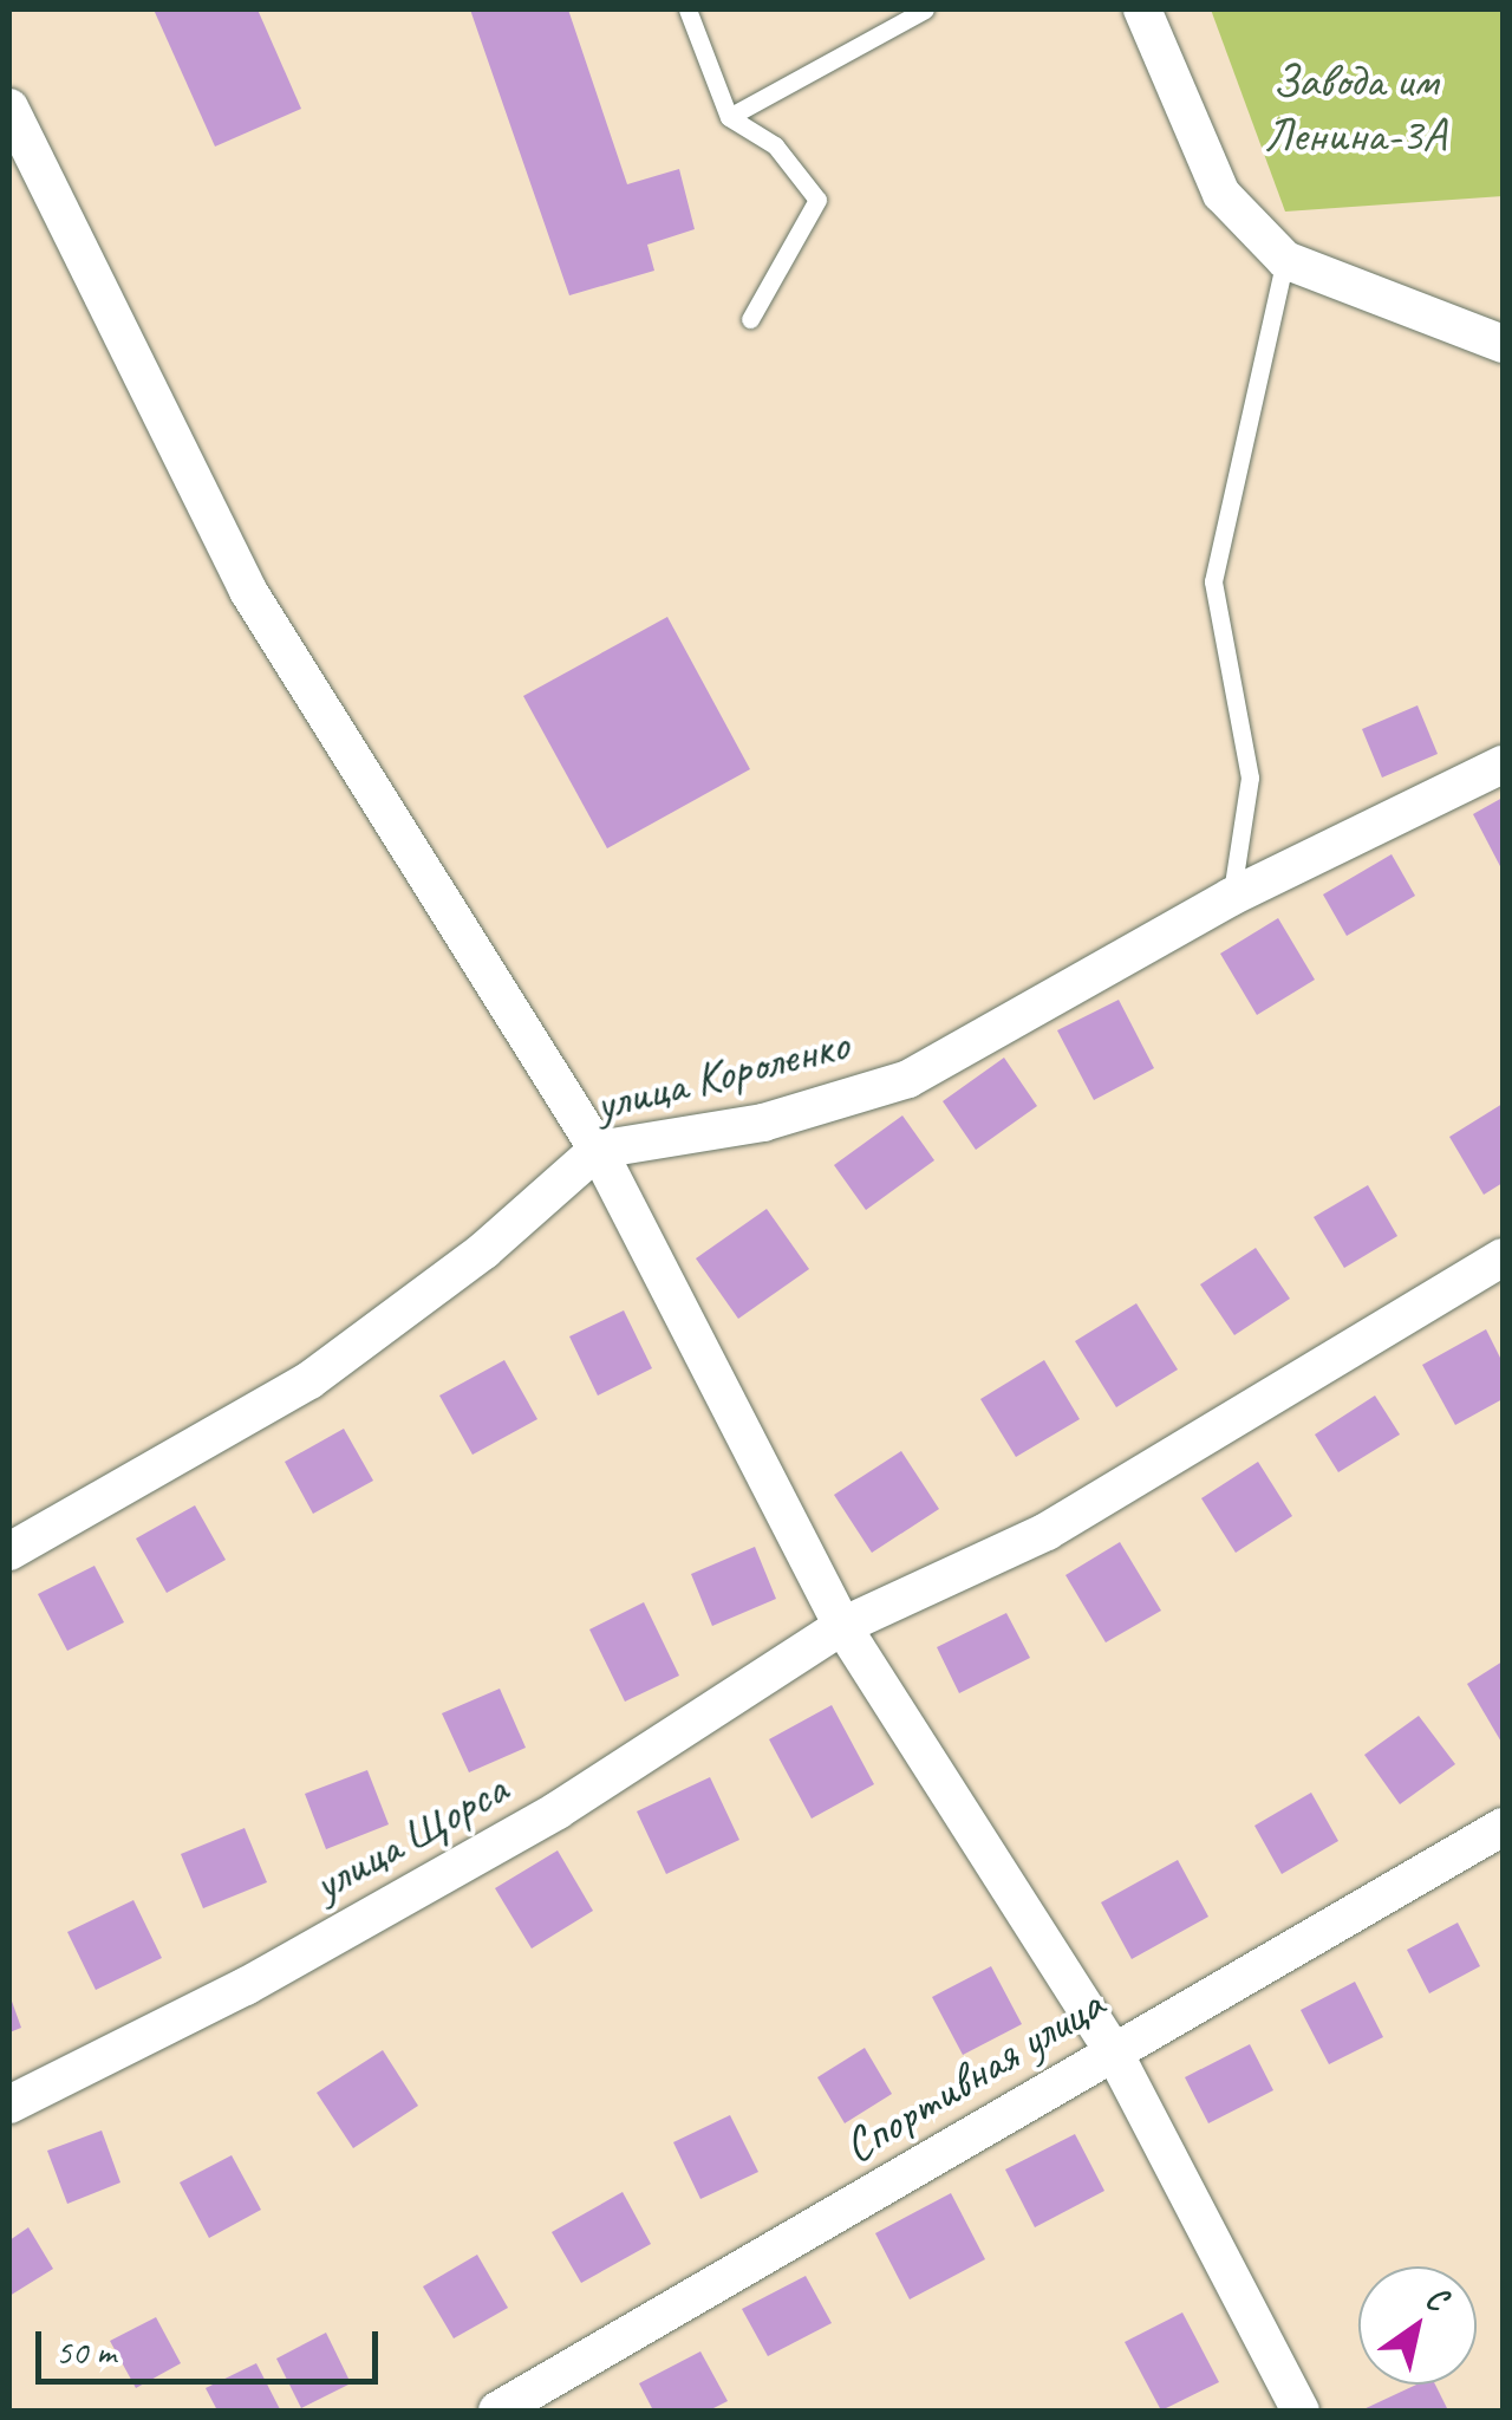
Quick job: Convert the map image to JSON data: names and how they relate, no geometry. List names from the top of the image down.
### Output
{
  "streets": {
    "street": ["улица Короленко", "улица Щорса", "Спортивная улица"]
  },
  "parks": ["Завода им Ленина-3А"],
  "scale_bar": "50 m",
  "north": "top right"
}
